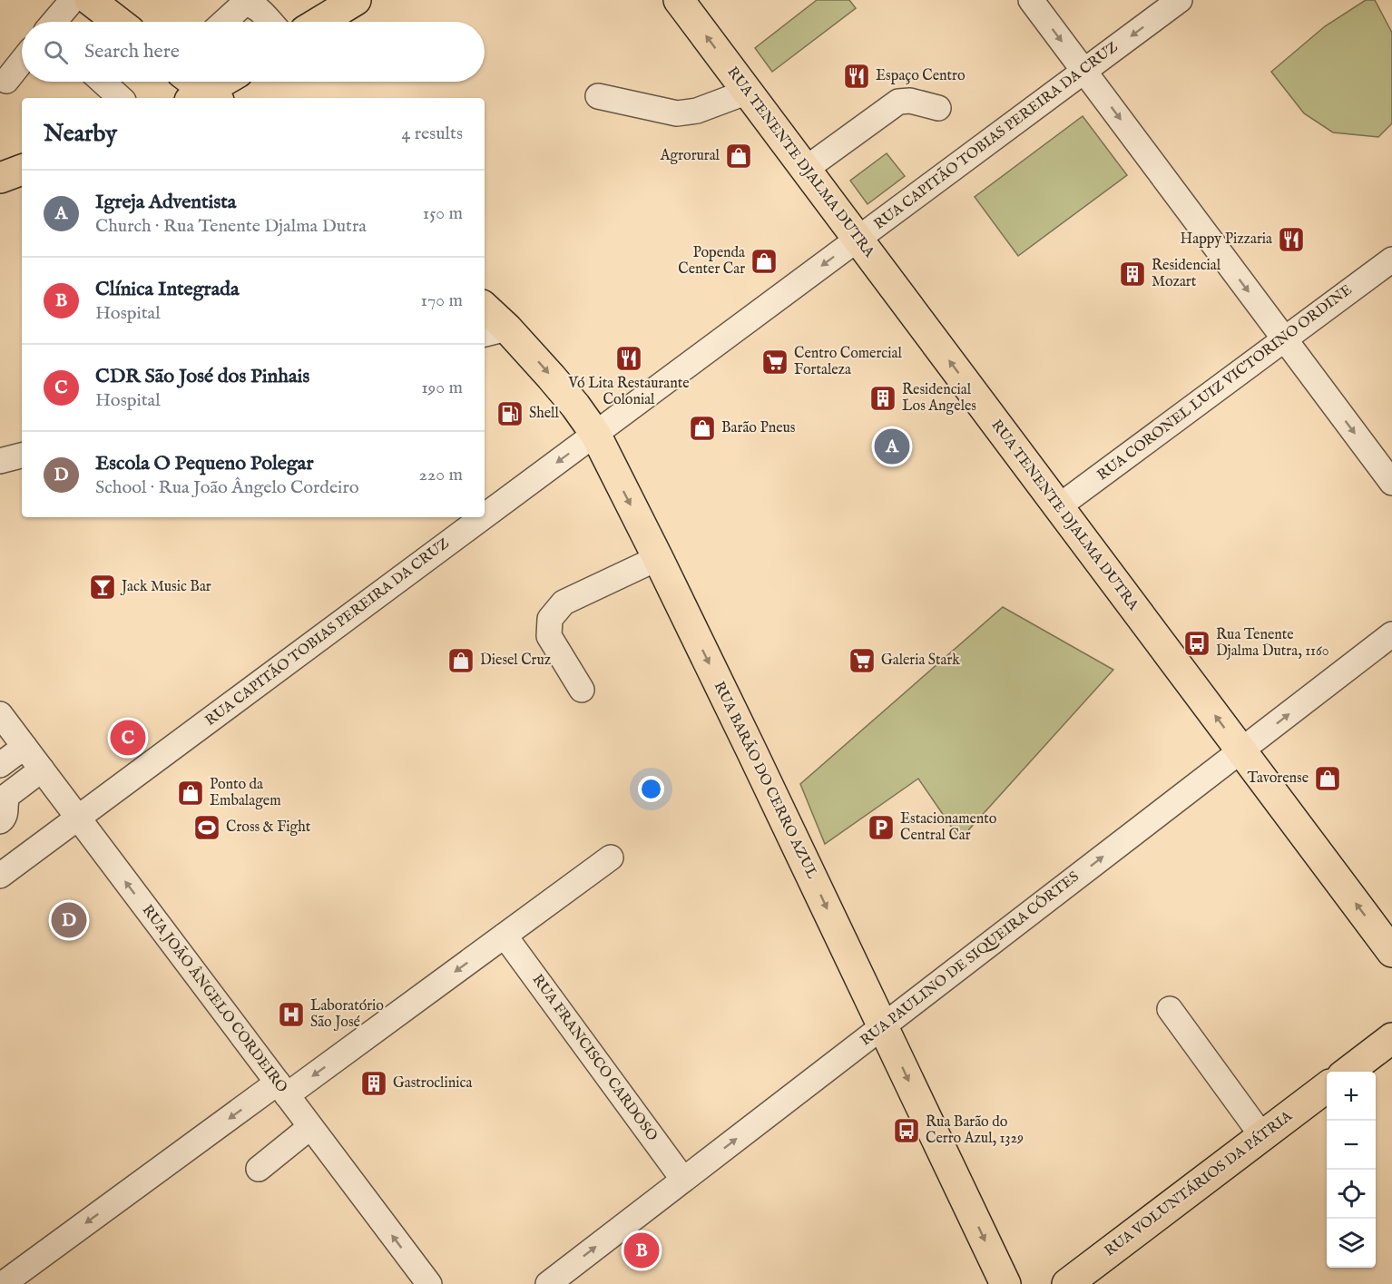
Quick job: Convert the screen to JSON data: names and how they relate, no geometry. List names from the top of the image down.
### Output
{
  "streets": {
    "main road": ["RUA TENENTE DJALMA DUTRA", "RUA BARÃO DO CERRO AZUL", "RUA VOLUNTÁRIOS DA PÁTRIA"],
    "street": [
      "RUA CAPITÃO TOBIAS PEREIRA DA CRUZ",
      "RUA CORONEL LUIZ VICTORINO ORDINE",
      "RUA PAULINO DE SIQUEIRA CÔRTES",
      "RUA JOÃO ÂNGELO CORDEIRO",
      "RUA FRANCISCO CARDOSO"
    ]
  },
  "crossings": [
    ["RUA CAPITÃO TOBIAS PEREIRA DA CRUZ", "RUA TENENTE DJALMA DUTRA"],
    ["RUA CAPITÃO TOBIAS PEREIRA DA CRUZ", "RUA BARÃO DO CERRO AZUL"],
    ["RUA CAPITÃO TOBIAS PEREIRA DA CRUZ", "RUA JOÃO ÂNGELO CORDEIRO"],
    ["RUA TENENTE DJALMA DUTRA", "RUA CORONEL LUIZ VICTORINO ORDINE"],
    ["RUA TENENTE DJALMA DUTRA", "RUA PAULINO DE SIQUEIRA CÔRTES"],
    ["RUA BARÃO DO CERRO AZUL", "RUA PAULINO DE SIQUEIRA CÔRTES"],
    ["RUA PAULINO DE SIQUEIRA CÔRTES", "RUA FRANCISCO CARDOSO"]
  ],
  "one_way": [
    "RUA CAPITÃO TOBIAS PEREIRA DA CRUZ",
    "RUA TENENTE DJALMA DUTRA",
    "RUA BARÃO DO CERRO AZUL",
    "RUA PAULINO DE SIQUEIRA CÔRTES",
    "RUA JOÃO ÂNGELO CORDEIRO"
  ],
  "places": {
    "restaurant": ["Espaço Centro", "Happy Pizzaria", "Vó Lita Restaurante Colonial"],
    "shop": [
      "Agrorural",
      "Popenda Center Car",
      "Barão Pneus",
      "Diesel Cruz",
      "Tavorense",
      "Ponto da Embalagem"
    ],
    "building": ["Residencial Mozart", "Residencial Los Angeles", "Gastroclinica"],
    "supermarket": ["Centro Comercial Fortaleza", "Galeria Stark"],
    "fuel station": ["Shell"],
    "bar": ["Jack Music Bar"],
    "bus stop": ["Rua Tenente Djalma Dutra, 1160", "Rua Barão do Cerro Azul, 1329"],
    "sports": ["Cross & Fight"],
    "parking": ["Estacionamento Central Car"],
    "hospital": ["Laboratório São José"]
  },
  "page": {
    "search": "Search here",
    "heading": ["Nearby", "4 results"],
    "list": [
      {
        "mark": "A",
        "name": "Igreja Adventista",
        "note": "Church · Rua Tenente Djalma Dutra",
        "value": "150 m"
      },
      {
        "mark": "B",
        "name": "Clínica Integrada",
        "note": "Hospital",
        "value": "170 m"
      },
      {
        "mark": "C",
        "name": "CDR São José dos Pinhais",
        "note": "Hospital",
        "value": "190 m"
      },
      {
        "mark": "D",
        "name": "Escola O Pequeno Polegar",
        "note": "School · Rua João Ângelo Cordeiro",
        "value": "220 m"
      }
    ],
    "pins": [
      "A",
      "C",
      "D",
      "B"
    ],
    "map_buttons": ["+", "−"]
  }
}
